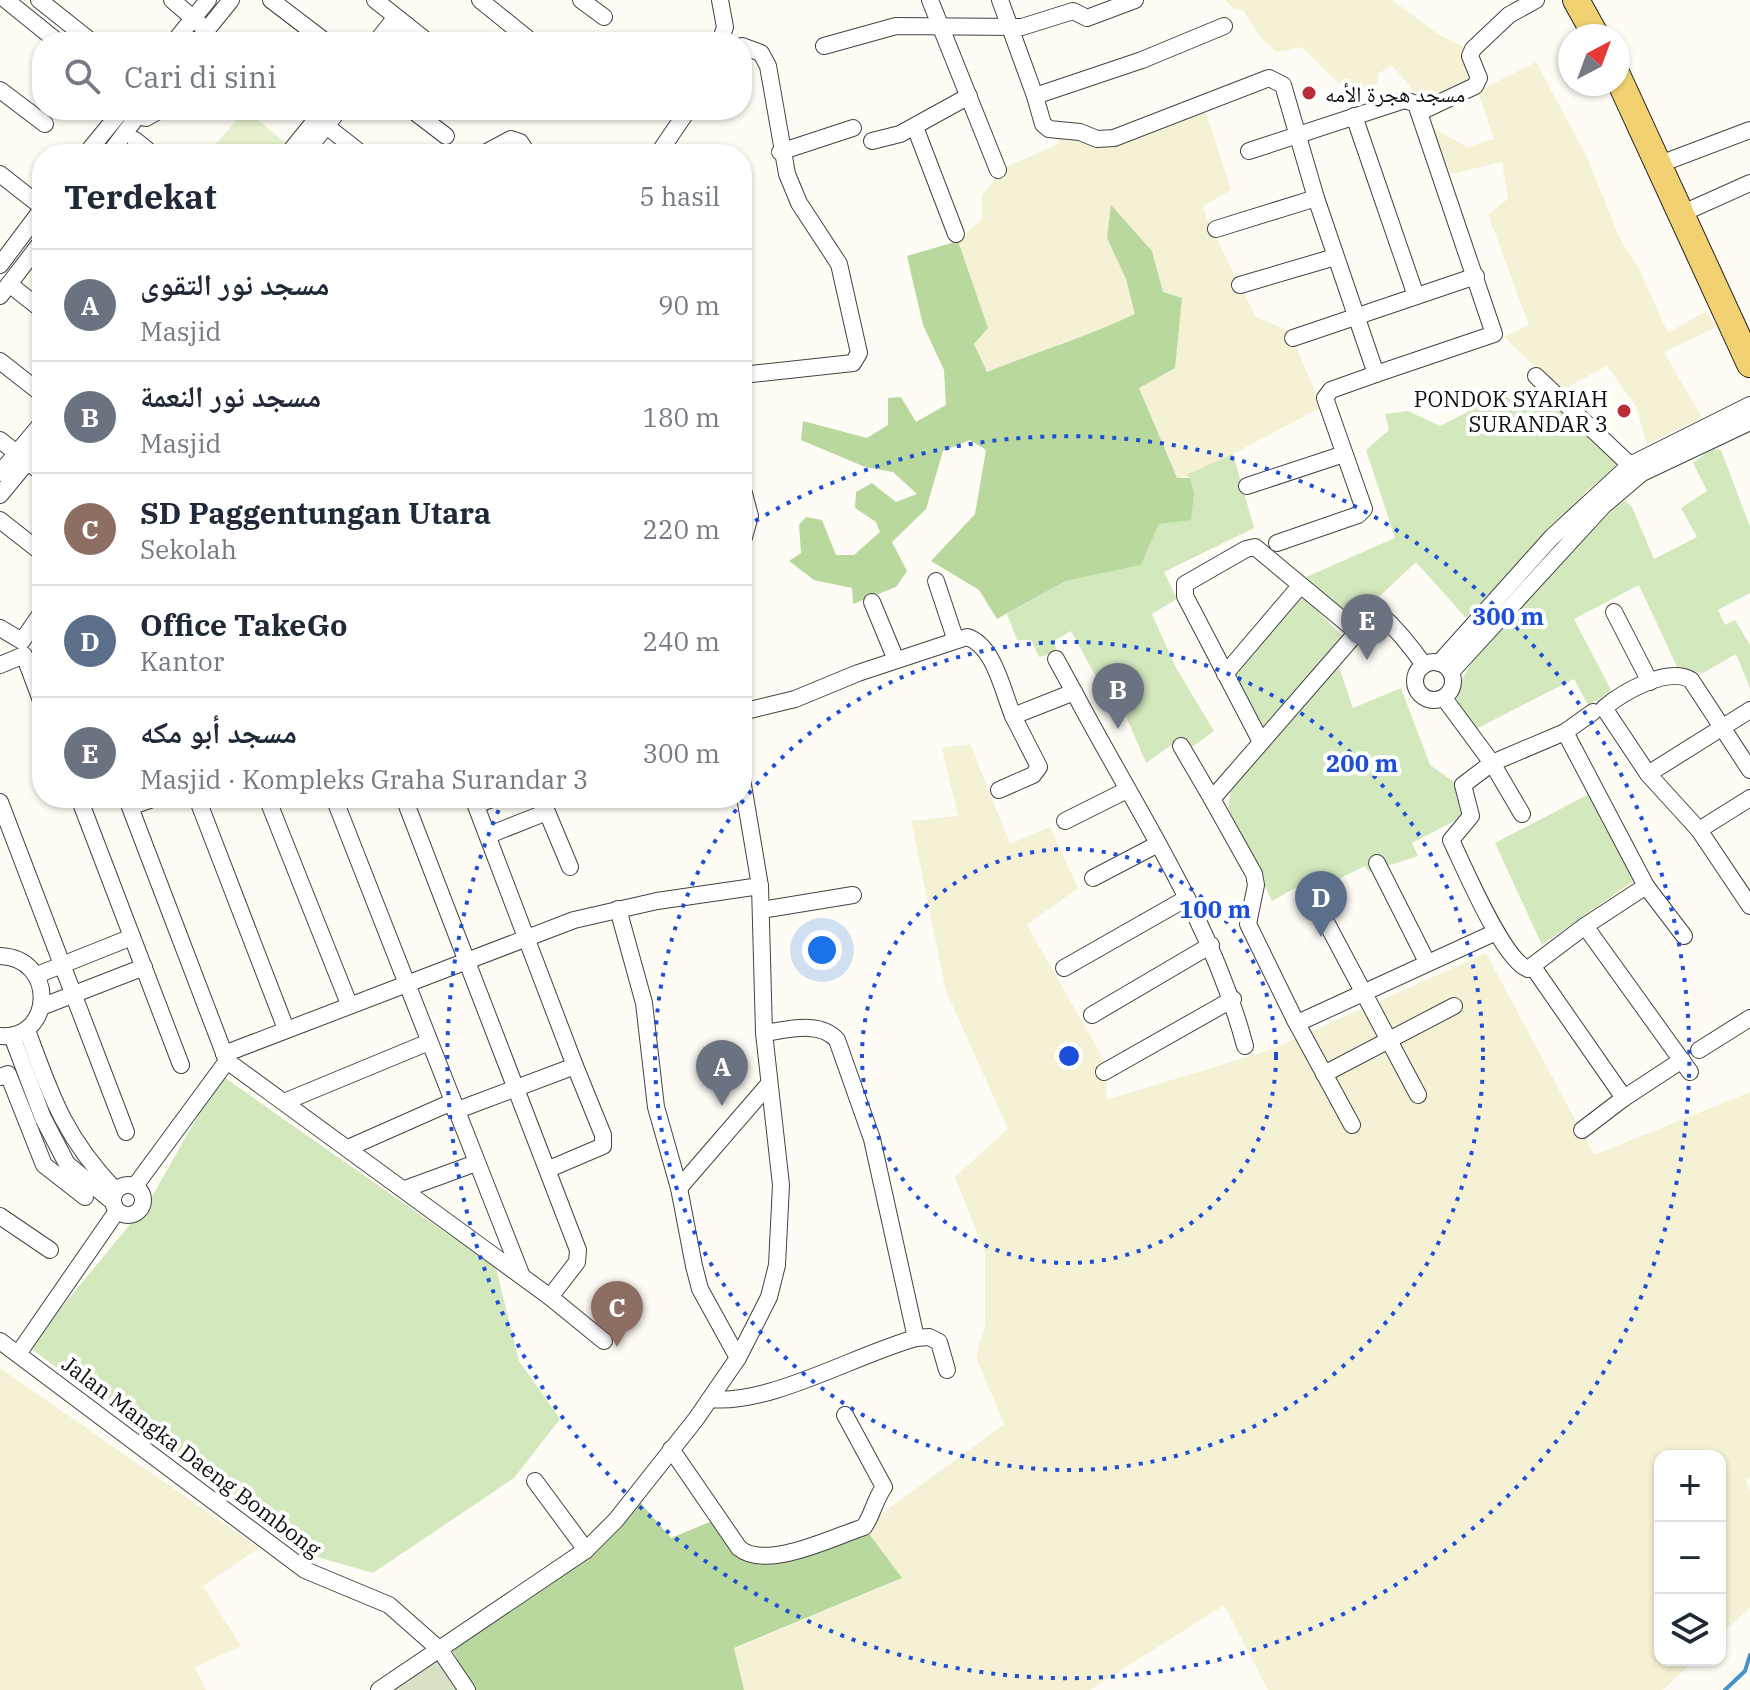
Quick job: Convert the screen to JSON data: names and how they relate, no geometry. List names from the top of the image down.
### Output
{
  "streets": {
    "street": ["Jalan Mangka Daeng Bombong"]
  },
  "places": ["مسجد هجرة الأمه", "PONDOK SYARIAH SURANDAR 3"],
  "north": "top right",
  "page": {
    "search": "Cari di sini",
    "heading": ["Terdekat", "5 hasil"],
    "list": [
      {
        "mark": "A",
        "name": "مسجد نور التقوى",
        "note": "Masjid",
        "value": "90 m"
      },
      {
        "mark": "B",
        "name": "مسجد نور النعمة",
        "note": "Masjid",
        "value": "180 m"
      },
      {
        "mark": "C",
        "name": "SD Paggentungan Utara",
        "note": "Sekolah",
        "value": "220 m"
      },
      {
        "mark": "D",
        "name": "Office TakeGo",
        "note": "Kantor",
        "value": "240 m"
      },
      {
        "mark": "E",
        "name": "مسجد أبو مكه",
        "note": "Masjid · Kompleks Graha Surandar 3",
        "value": "300 m"
      }
    ],
    "pins": [
      "E",
      "B",
      "D",
      "A",
      "C"
    ],
    "map_buttons": ["+", "−"]
  },
  "rings": ["300 m", "200 m", "100 m"]
}
